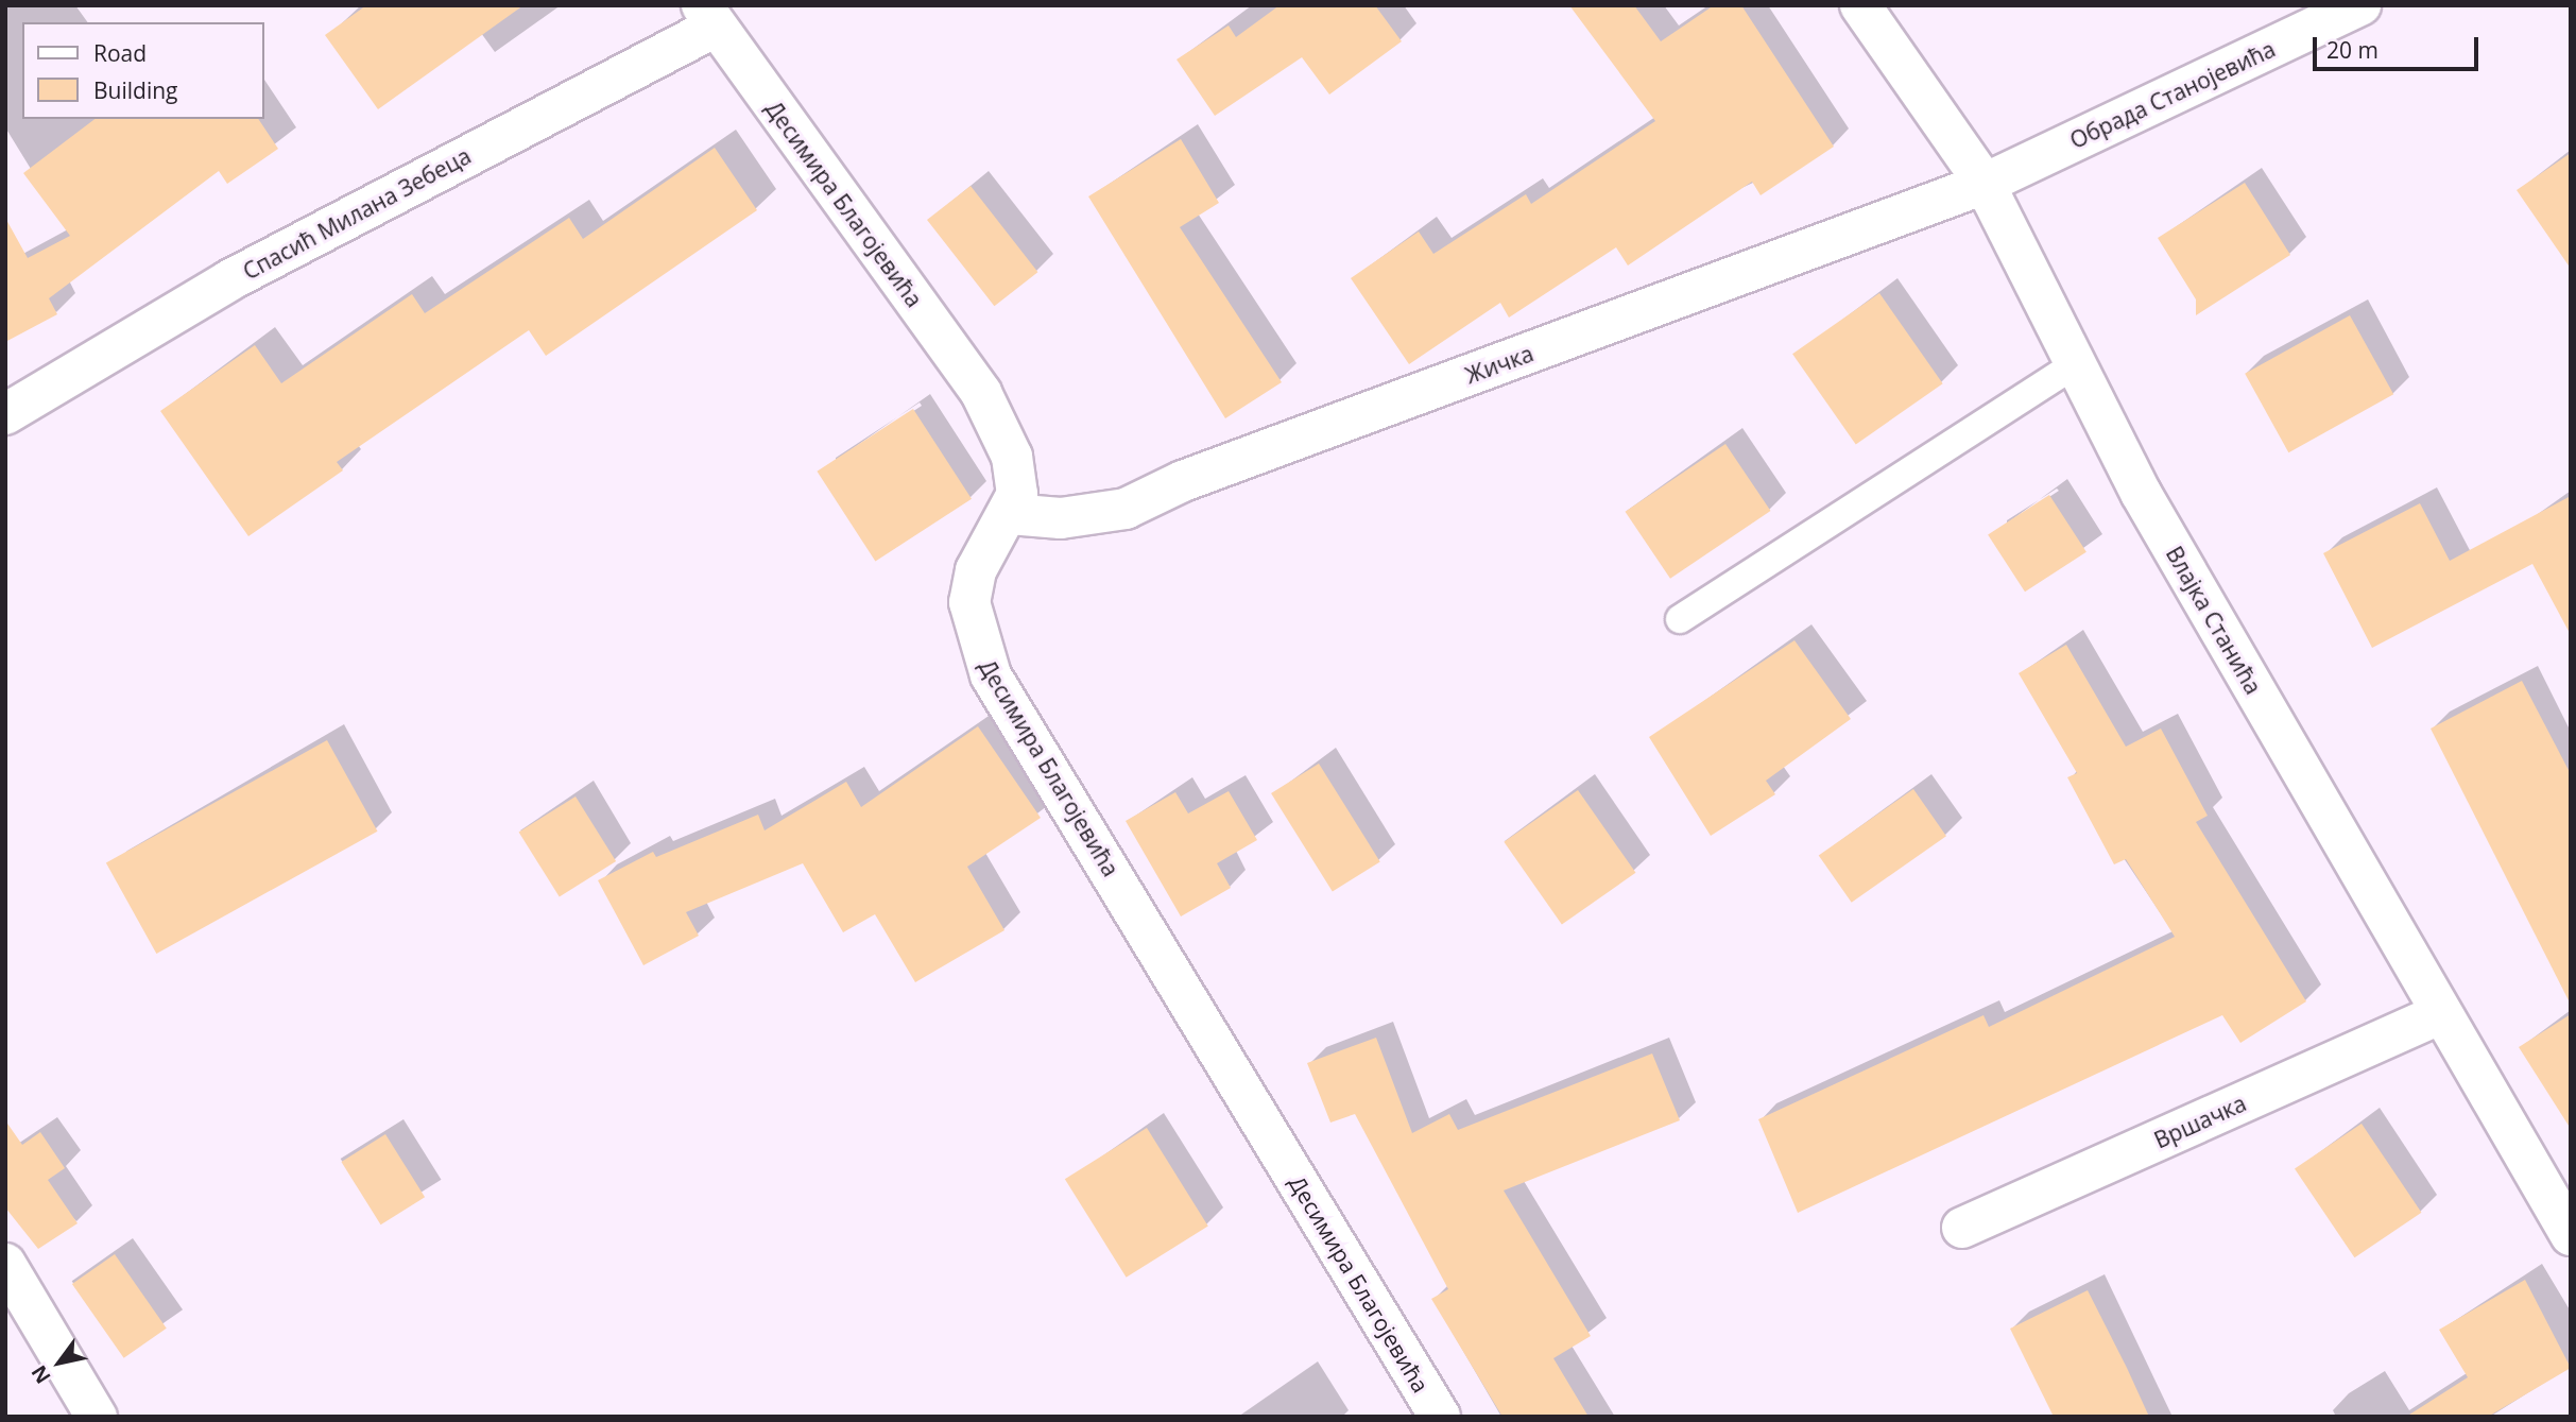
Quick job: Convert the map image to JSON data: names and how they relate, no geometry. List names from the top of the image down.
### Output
{
  "streets": {
    "street": [
      "Обрада Станојевића",
      "Десимира Благојевића",
      "Спасић Милана Зебеца",
      "Жичка",
      "Влајка Станића",
      "Вршачка"
    ]
  },
  "crossings": [
    ["Обрада Станојевића", "Жичка"],
    ["Обрада Станојевића", "Влајка Станића"],
    ["Десимира Благојевића", "Спасић Милана Зебеца"],
    ["Десимира Благојевића", "Жичка"],
    ["Жичка", "Влајка Станића"],
    ["Влајка Станића", "Вршачка"]
  ],
  "legend": ["Road", "Building"],
  "scale_bar": "20 m",
  "north": "bottom left"
}
